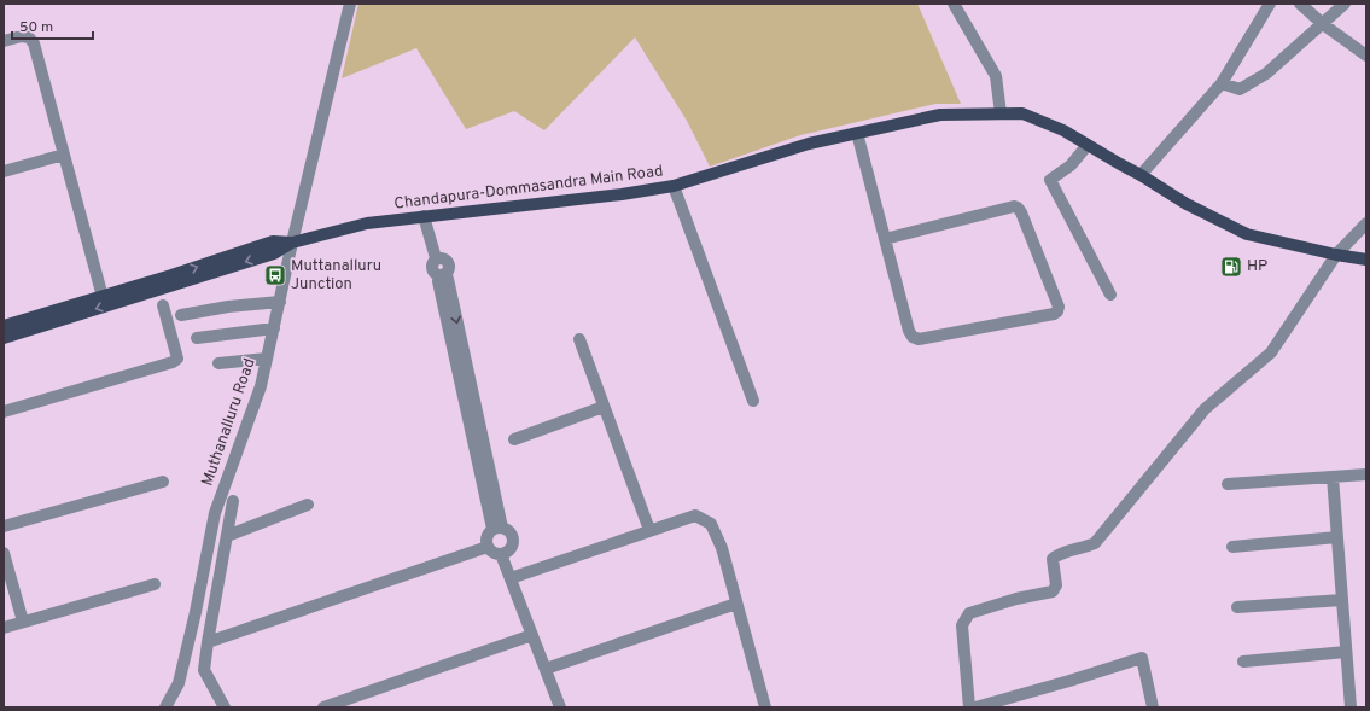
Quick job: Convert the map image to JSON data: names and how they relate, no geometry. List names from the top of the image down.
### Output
{
  "streets": {
    "main road": ["Chandapura-Dommasandra Main Road"],
    "street": ["Muthanalluru Road"]
  },
  "crossings": [
    ["Chandapura-Dommasandra Main Road", "Muthanalluru Road"]
  ],
  "places": {
    "fuel station": ["HP"],
    "bus stop": ["Muttanalluru Junction"]
  },
  "scale_bar": "50 m"
}
